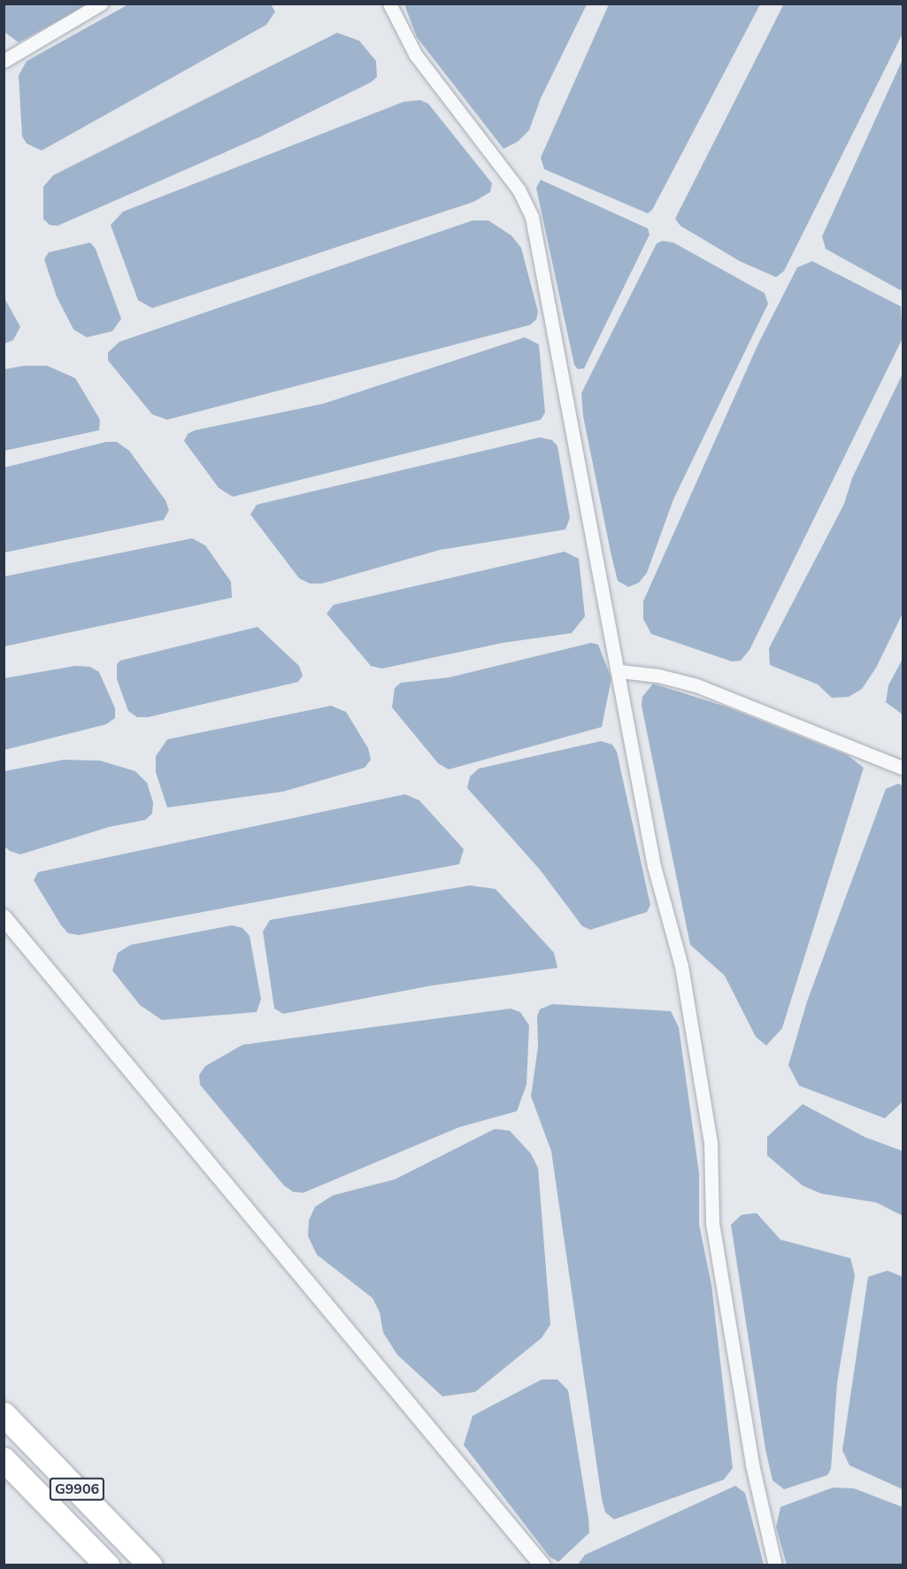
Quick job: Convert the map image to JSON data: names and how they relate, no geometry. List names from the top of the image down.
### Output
{
  "streets": {
    "highway": ["G9906"]
  }
}
